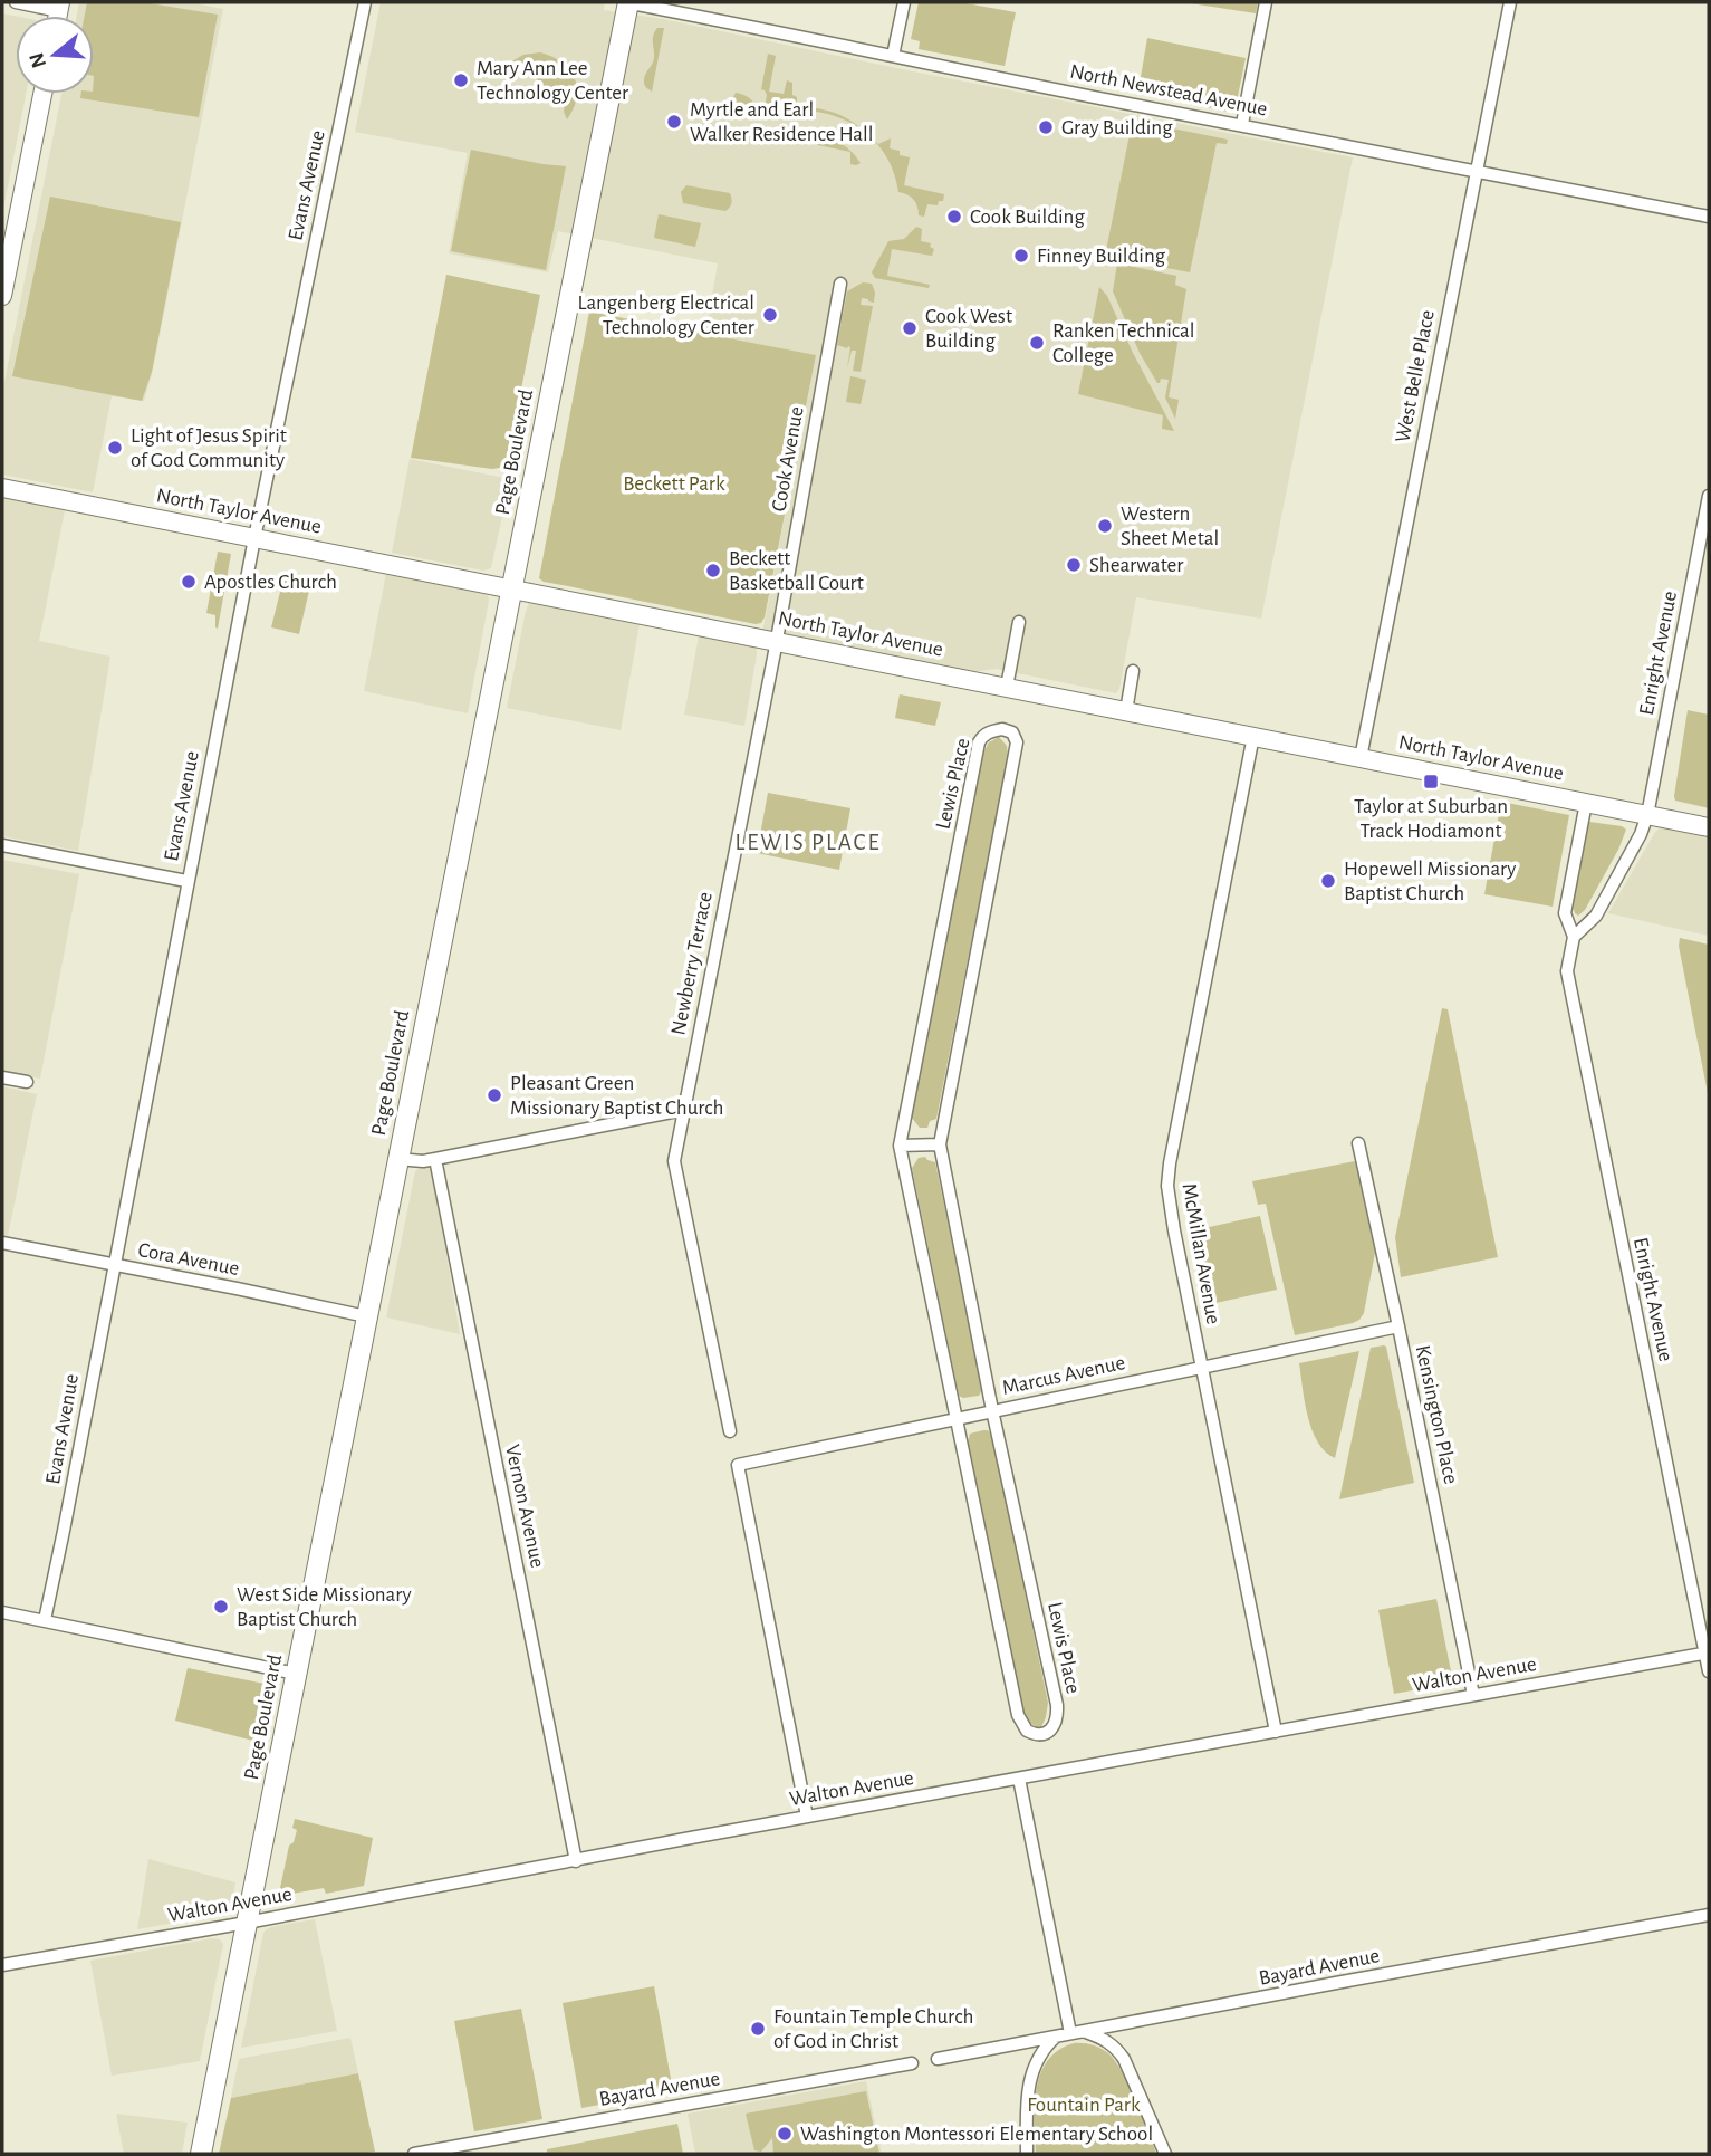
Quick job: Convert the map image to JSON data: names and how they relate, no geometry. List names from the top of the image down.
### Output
{
  "streets": {
    "main road": ["Page Boulevard"],
    "street": [
      "North Newstead Avenue",
      "Evans Avenue",
      "West Belle Place",
      "Cook Avenue",
      "North Taylor Avenue",
      "Enright Avenue",
      "Lewis Place",
      "Newberry Terrace",
      "McMillan Avenue",
      "Cora Avenue",
      "Marcus Avenue",
      "Kensington Place",
      "Vernon Avenue",
      "Walton Avenue",
      "Bayard Avenue"
    ]
  },
  "crossings": [
    ["North Newstead Avenue", "West Belle Place"],
    ["North Newstead Avenue", "Page Boulevard"],
    ["Evans Avenue", "North Taylor Avenue"],
    ["Evans Avenue", "Cora Avenue"],
    ["West Belle Place", "North Taylor Avenue"],
    ["Page Boulevard", "North Taylor Avenue"],
    ["Page Boulevard", "Cora Avenue"],
    ["Page Boulevard", "Walton Avenue"],
    ["Cook Avenue", "North Taylor Avenue"],
    ["Cook Avenue", "Newberry Terrace"],
    ["North Taylor Avenue", "Enright Avenue"],
    ["North Taylor Avenue", "Newberry Terrace"],
    ["North Taylor Avenue", "McMillan Avenue"],
    ["Enright Avenue", "Walton Avenue"],
    ["Lewis Place", "Marcus Avenue"],
    ["McMillan Avenue", "Marcus Avenue"],
    ["McMillan Avenue", "Walton Avenue"],
    ["Marcus Avenue", "Kensington Place"],
    ["Marcus Avenue", "Walton Avenue"],
    ["Kensington Place", "Walton Avenue"],
    ["Vernon Avenue", "Walton Avenue"]
  ],
  "districts": ["LEWIS PLACE"],
  "parks": ["Beckett Park", "Fountain Park"],
  "places": {
    "other": [
      "Mary Ann Lee Technology Center",
      "Myrtle and Earl Walker Residence Hall",
      "Gray Building",
      "Cook Building",
      "Finney Building",
      "Langenberg Electrical Technology Center",
      "Cook West Building",
      "Ranken Technical College",
      "Light of Jesus Spirit of God Community",
      "Western Sheet Metal",
      "Shearwater",
      "Beckett Basketball Court",
      "Apostles Church",
      "Hopewell Missionary Baptist Church",
      "Pleasant Green Missionary Baptist Church",
      "West Side Missionary Baptist Church",
      "Fountain Temple Church of God in Christ",
      "Washington Montessori Elementary School"
    ],
    "transit": ["Taylor at Suburban Track Hodiamont"]
  },
  "north": "left"
}
